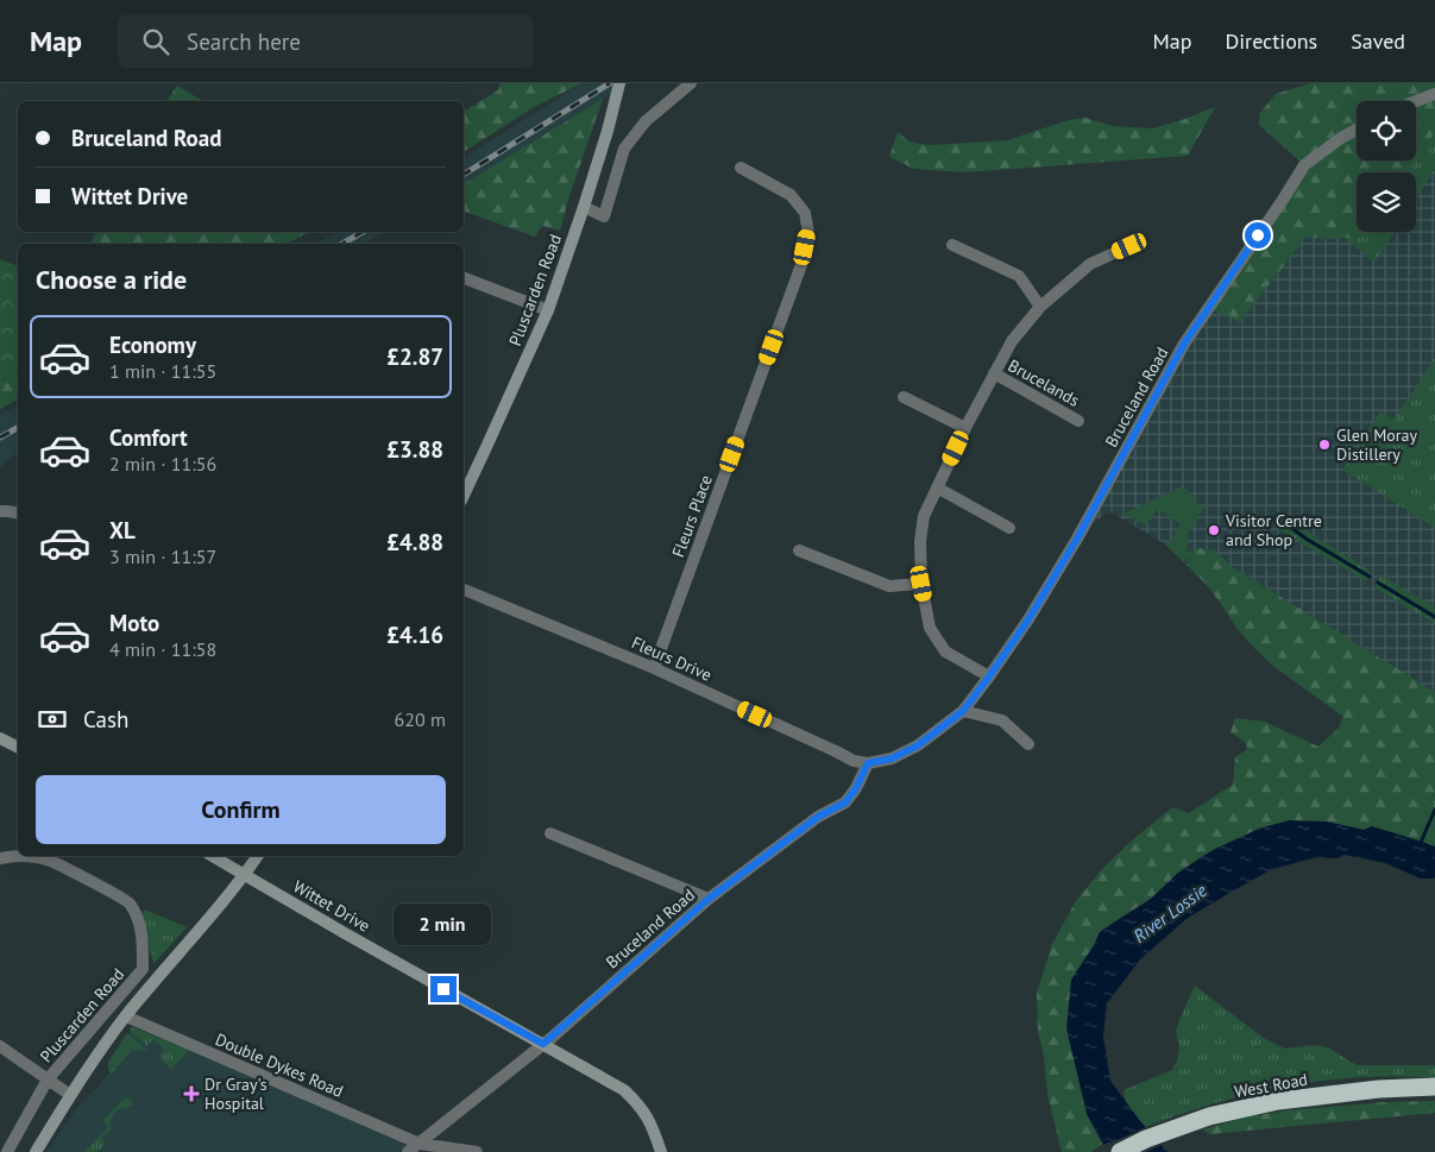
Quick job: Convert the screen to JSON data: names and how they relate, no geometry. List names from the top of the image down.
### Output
{
  "streets": {
    "highway": ["West Road"],
    "main road": ["Pluscarden Road", "Wittet Drive"],
    "street": [
      "Brucelands",
      "Bruceland Road",
      "Fleurs Place",
      "Fleurs Drive",
      "Double Dykes Road"
    ]
  },
  "crossings": [
    ["Pluscarden Road", "Wittet Drive"],
    ["Pluscarden Road", "Double Dykes Road"],
    ["Brucelands", "Bruceland Road"],
    ["Bruceland Road", "Fleurs Drive"],
    ["Bruceland Road", "Wittet Drive"],
    ["Bruceland Road", "Double Dykes Road"],
    ["Fleurs Place", "Fleurs Drive"]
  ],
  "water": ["River Lossie"],
  "places": {
    "other": ["Glen Moray Distillery", "Visitor Centre and Shop"],
    "health": ["Dr Gray's Hospital"]
  },
  "page": {
    "header": "Map",
    "search": "Search here",
    "nav": ["Map", "Directions", "Saved"],
    "banner": ["Bruceland Road", "Wittet Drive"],
    "heading": "Choose a ride",
    "list": [
      {
        "name": "Economy",
        "note": "1 min · 11:55",
        "value": "£2.87"
      },
      {
        "name": "Comfort",
        "note": "2 min · 11:56",
        "value": "£3.88"
      },
      {
        "name": "XL",
        "note": "3 min · 11:57",
        "value": "£4.88"
      },
      {
        "name": "Moto",
        "note": "4 min · 11:58",
        "value": "£4.16"
      }
    ],
    "pay": ["Cash", "620 m"],
    "buttons": "Confirm",
    "bubble": "2 min"
  }
}
